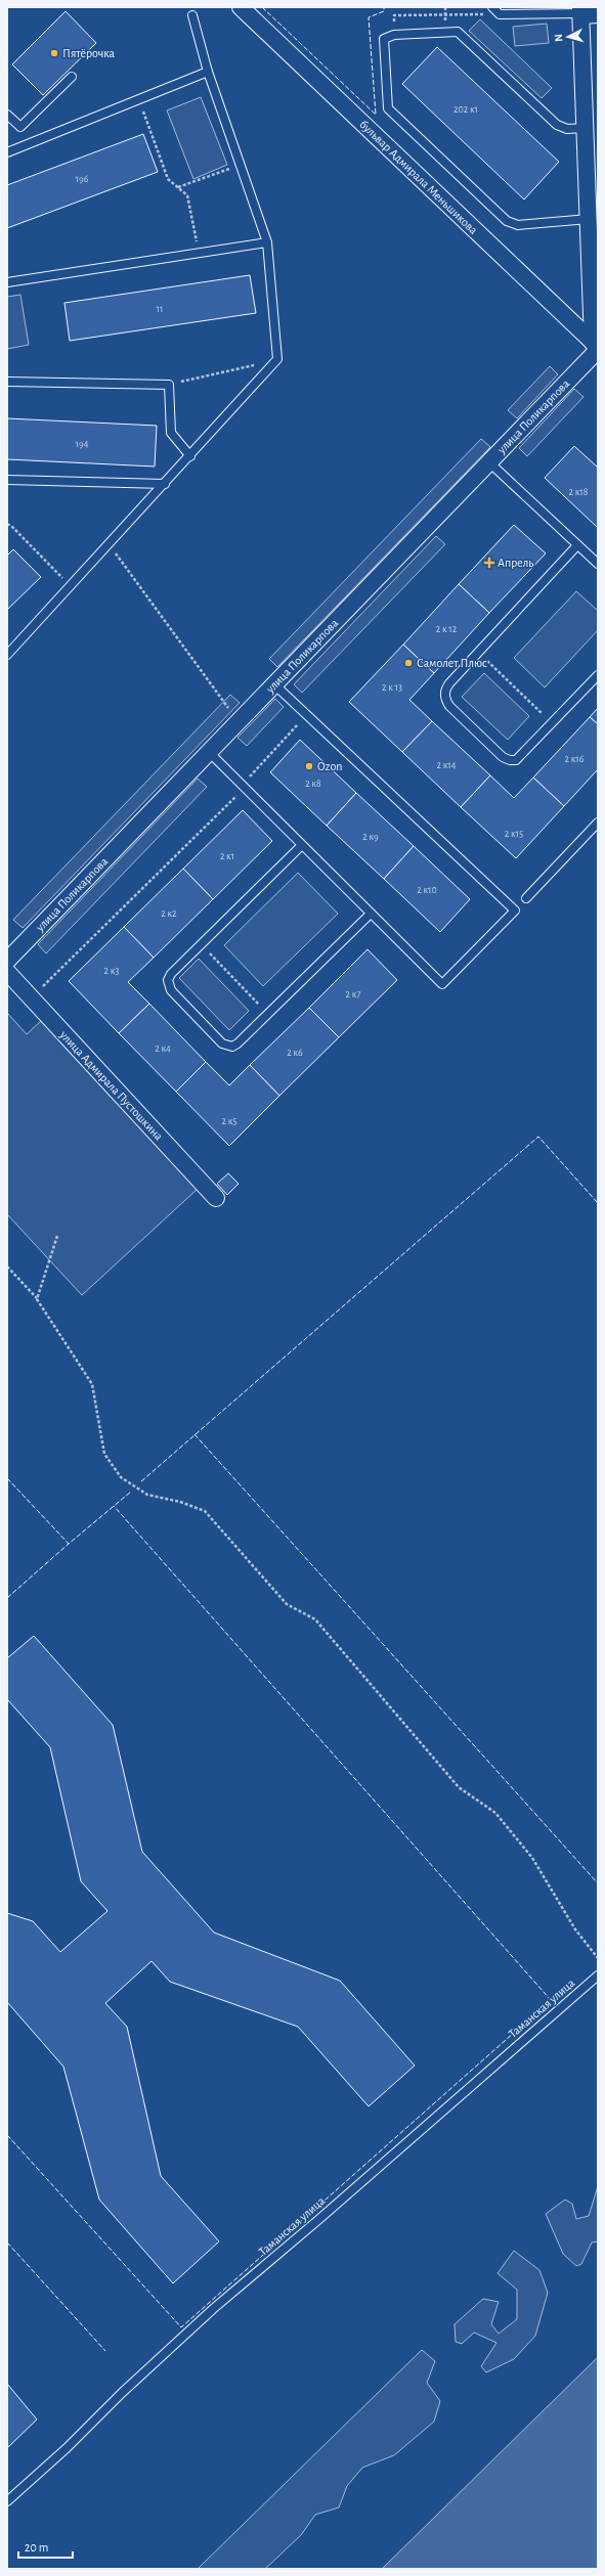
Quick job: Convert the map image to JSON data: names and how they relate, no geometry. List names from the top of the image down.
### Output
{
  "streets": {
    "street": ["бульвар Адмирала Меньшикова", "улица Поликарпова", "улица Адмирала Пустошкина"],
    "lane": ["Таманская улица"]
  },
  "crossings": [
    ["бульвар Адмирала Меньшикова", "улица Поликарпова"]
  ],
  "places": {
    "other": ["Пятёрочка", "Самолет Плюс", "Ozon"],
    "health": ["Апрель"]
  },
  "house_numbers": [
    "202 к1",
    "196",
    "11",
    "194",
    "2 к18",
    "2 к 12",
    "2 к 13",
    "2 к16",
    "2 к14",
    "2 к8",
    "2 к15",
    "2 к9",
    "2 к1",
    "2 к10",
    "2 к2",
    "2 к3",
    "2 к7",
    "2 к4",
    "2 к6",
    "2 к5"
  ],
  "scale_bar": "20 m",
  "north": "left"
}
